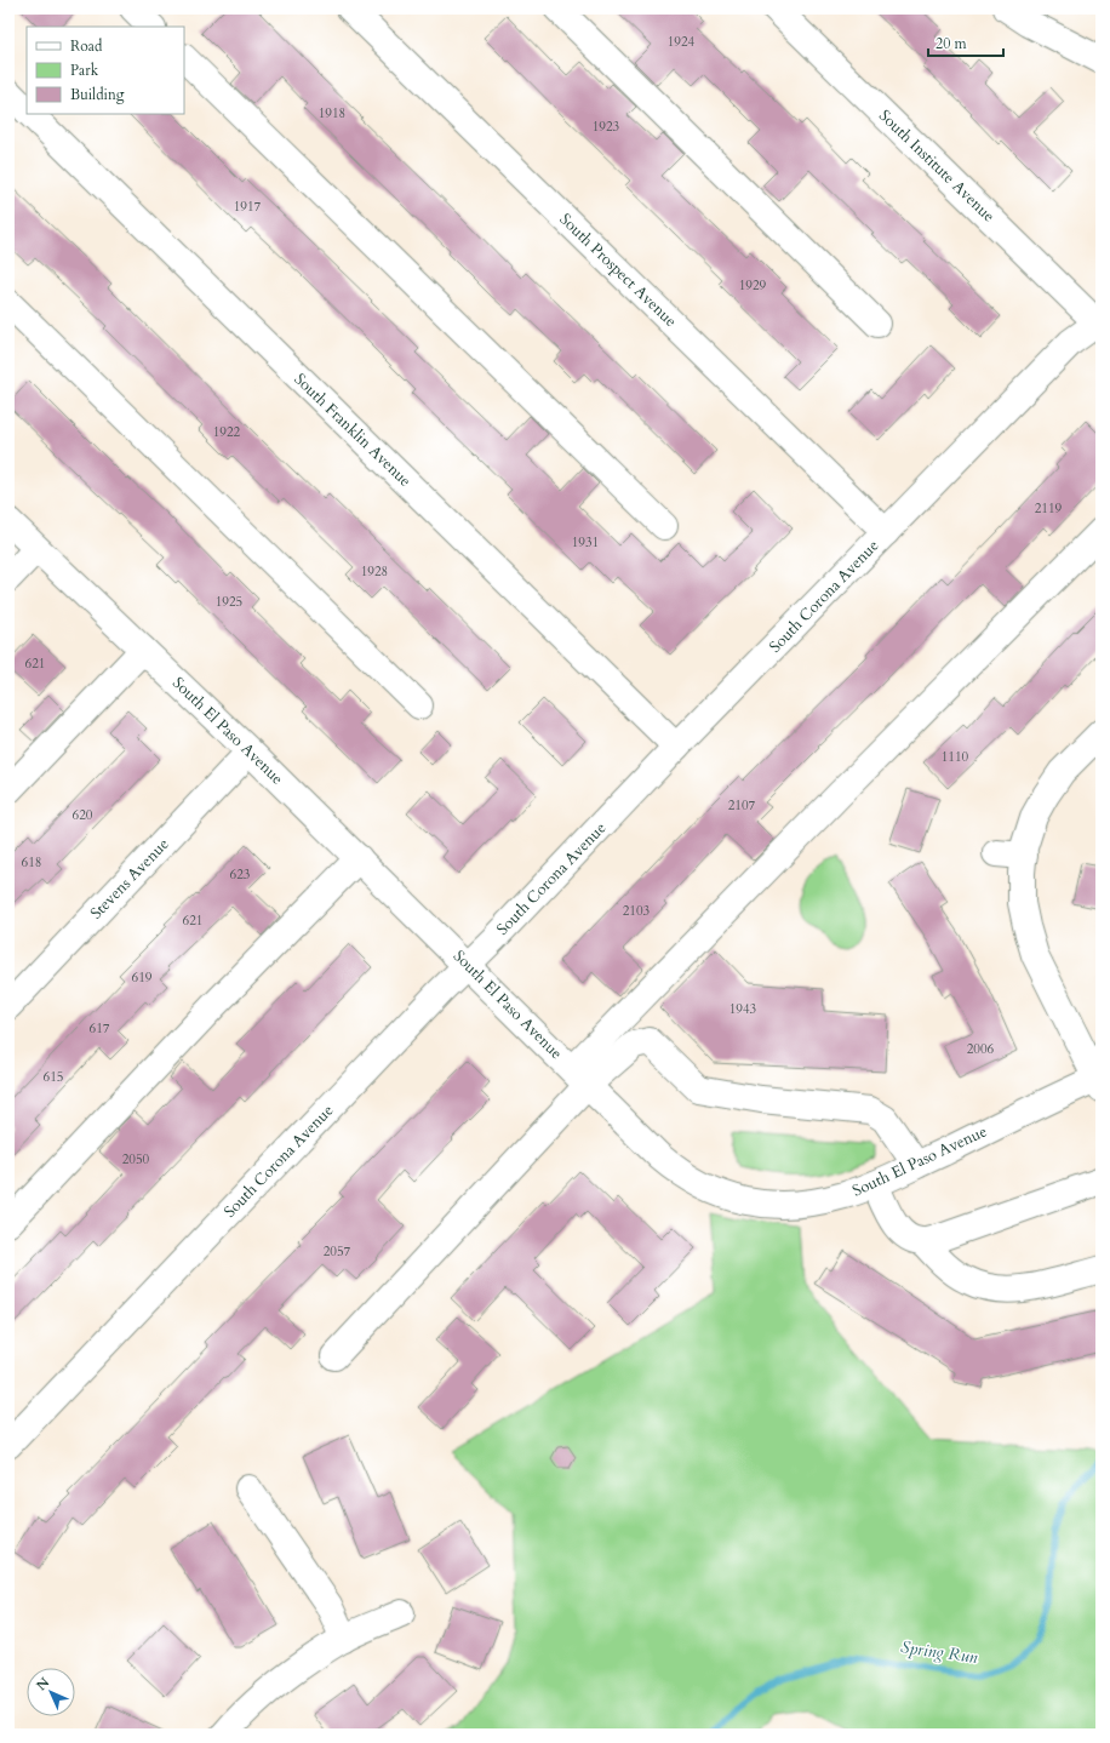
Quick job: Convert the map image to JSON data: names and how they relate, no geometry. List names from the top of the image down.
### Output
{
  "streets": {
    "street": [
      "South Institute Avenue",
      "South Prospect Avenue",
      "South Franklin Avenue",
      "South Corona Avenue",
      "South El Paso Avenue",
      "Stevens Avenue"
    ]
  },
  "crossings": [
    ["South Institute Avenue", "South Corona Avenue"],
    ["South Prospect Avenue", "South Corona Avenue"],
    ["South Franklin Avenue", "South Corona Avenue"],
    ["South Corona Avenue", "South El Paso Avenue"],
    ["South El Paso Avenue", "Stevens Avenue"]
  ],
  "water": ["Spring Run"],
  "house_numbers": [
    "1924",
    "1918",
    "1923",
    "1917",
    "1929",
    "1922",
    "2119",
    "1931",
    "1928",
    "1925",
    "621",
    "1110",
    "2107",
    "620",
    "618",
    "623",
    "2103",
    "621",
    "619",
    "1943",
    "617",
    "2006",
    "615",
    "2050",
    "2057"
  ],
  "legend": ["Road", "Park", "Building"],
  "scale_bar": "20 m",
  "north": "top left"
}
